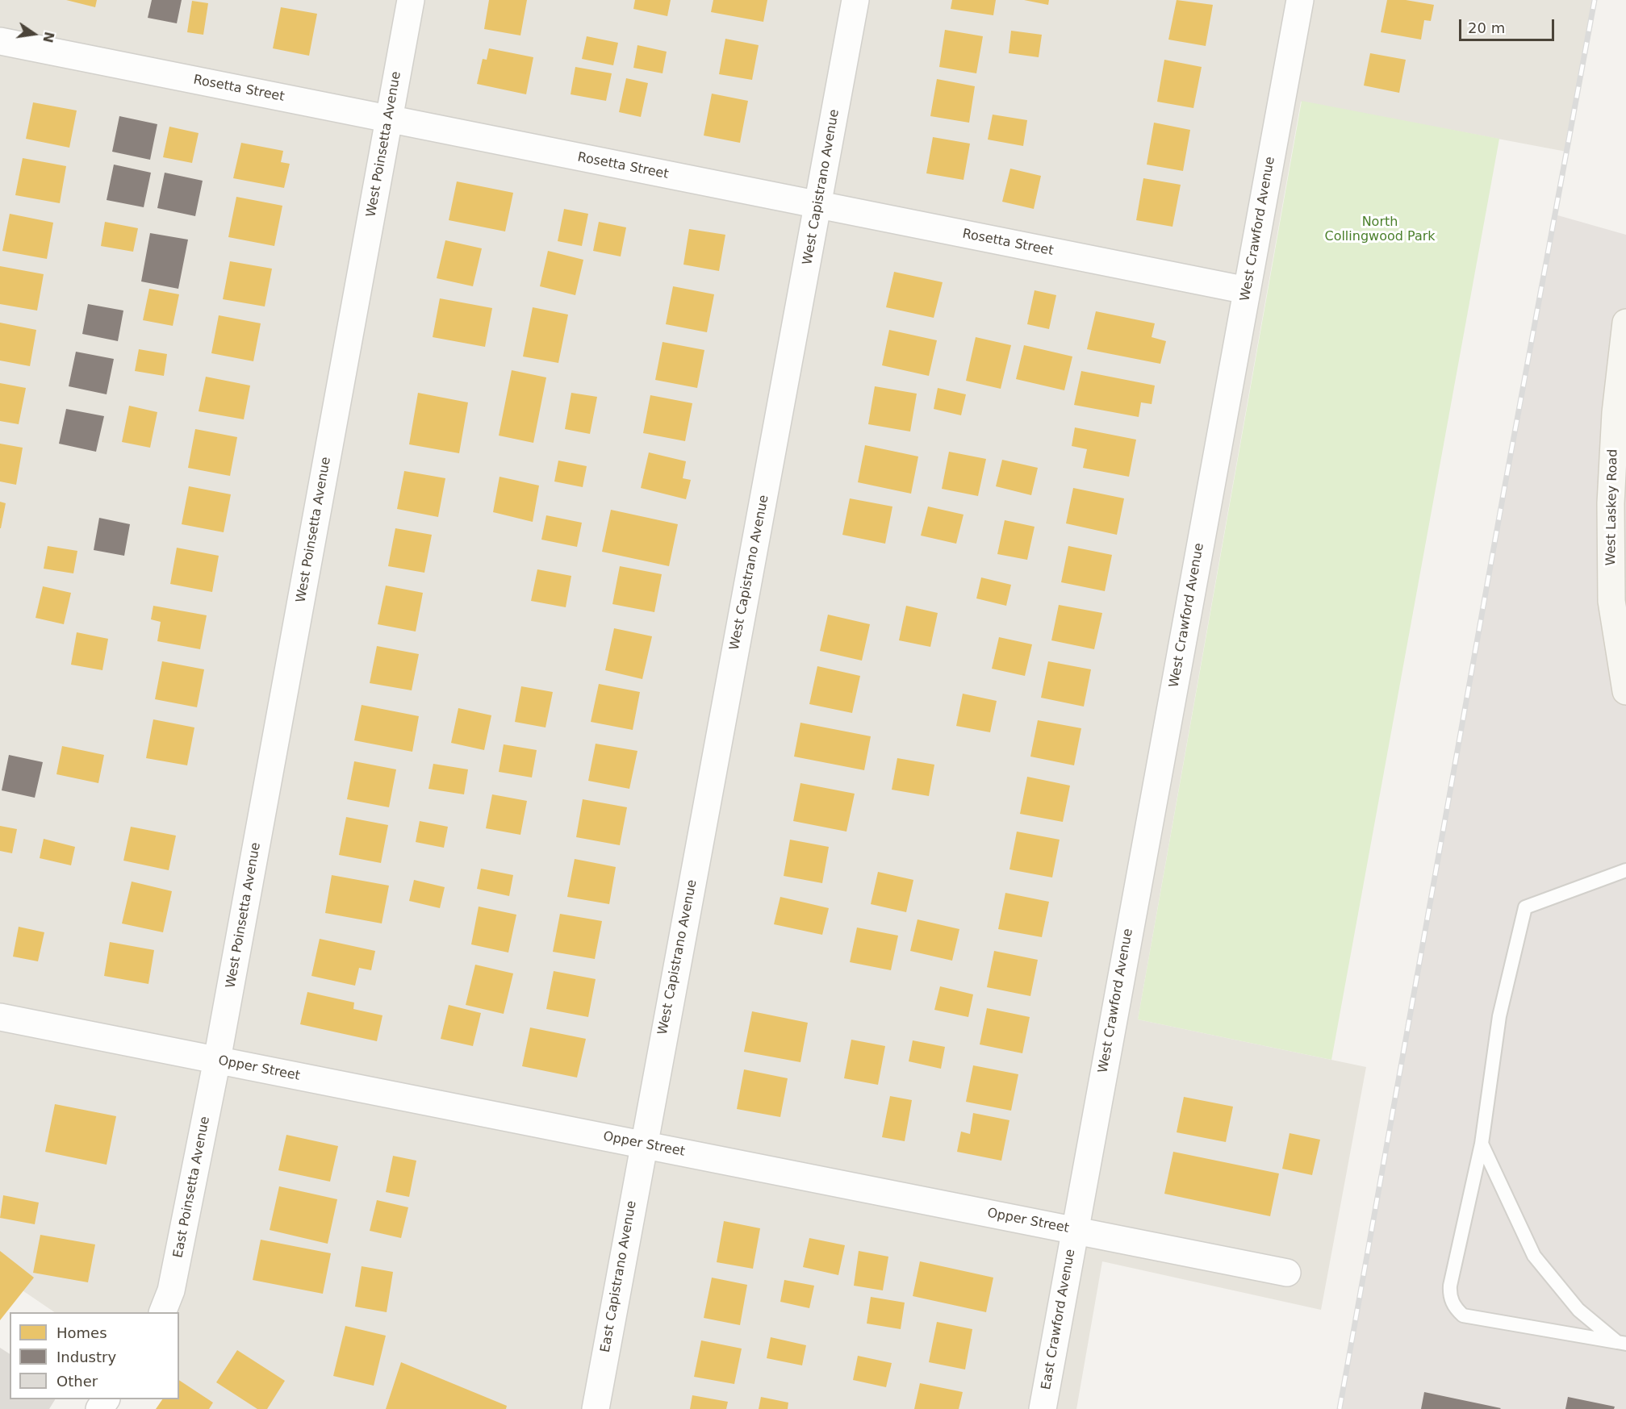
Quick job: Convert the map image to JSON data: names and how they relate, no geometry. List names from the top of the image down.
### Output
{
  "streets": {
    "main road": ["West Laskey Road"],
    "street": [
      "Rosetta Street",
      "West Poinsetta Avenue",
      "West Capistrano Avenue",
      "West Crawford Avenue",
      "Opper Street",
      "East Poinsetta Avenue",
      "East Capistrano Avenue",
      "East Crawford Avenue"
    ]
  },
  "crossings": [
    ["Rosetta Street", "West Poinsetta Avenue"],
    ["Rosetta Street", "West Capistrano Avenue"],
    ["Rosetta Street", "West Crawford Avenue"],
    ["West Poinsetta Avenue", "Opper Street"],
    ["West Poinsetta Avenue", "East Poinsetta Avenue"],
    ["West Capistrano Avenue", "Opper Street"],
    ["West Capistrano Avenue", "East Capistrano Avenue"],
    ["West Crawford Avenue", "Opper Street"],
    ["West Crawford Avenue", "East Crawford Avenue"],
    ["Opper Street", "East Poinsetta Avenue"],
    ["Opper Street", "East Capistrano Avenue"],
    ["Opper Street", "East Crawford Avenue"]
  ],
  "parks": ["North Collingwood Park"],
  "legend": ["Homes", "Industry", "Other"],
  "scale_bar": "20 m",
  "north": "right"
}
